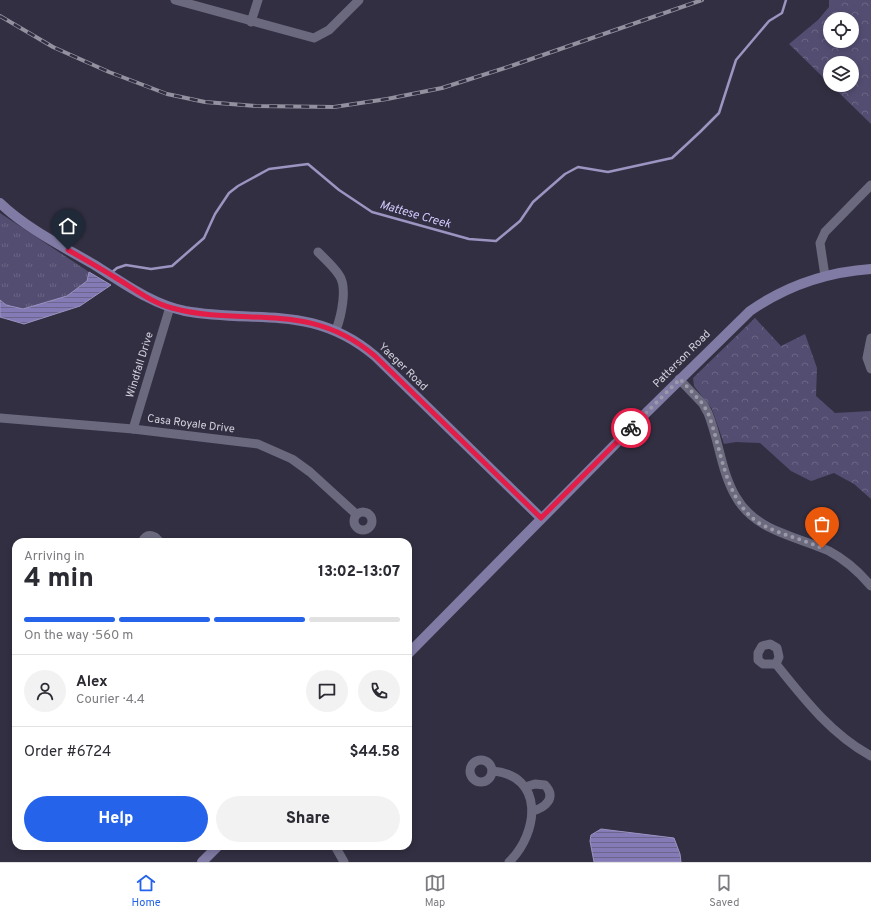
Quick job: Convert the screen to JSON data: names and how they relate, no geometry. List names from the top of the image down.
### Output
{
  "streets": {
    "street": [
      "Patterson Road",
      "Windfall Drive",
      "Yaeger Road",
      "Casa Royale Drive"
    ]
  },
  "crossings": [
    ["Patterson Road", "Yaeger Road"],
    ["Windfall Drive", "Yaeger Road"],
    ["Windfall Drive", "Casa Royale Drive"]
  ],
  "water": ["Mattese Creek"],
  "page": {
    "heading": ["4 min", "Arriving in", "13:02–13:07"],
    "panel": [
      "Alex",
      "Courier · 4.4",
      "Order #6724",
      "$44.58"
    ],
    "bar": "On the way · 560 m",
    "buttons": ["Help", "Share"],
    "tabs": ["Home", "Map", "Saved"]
  }
}
